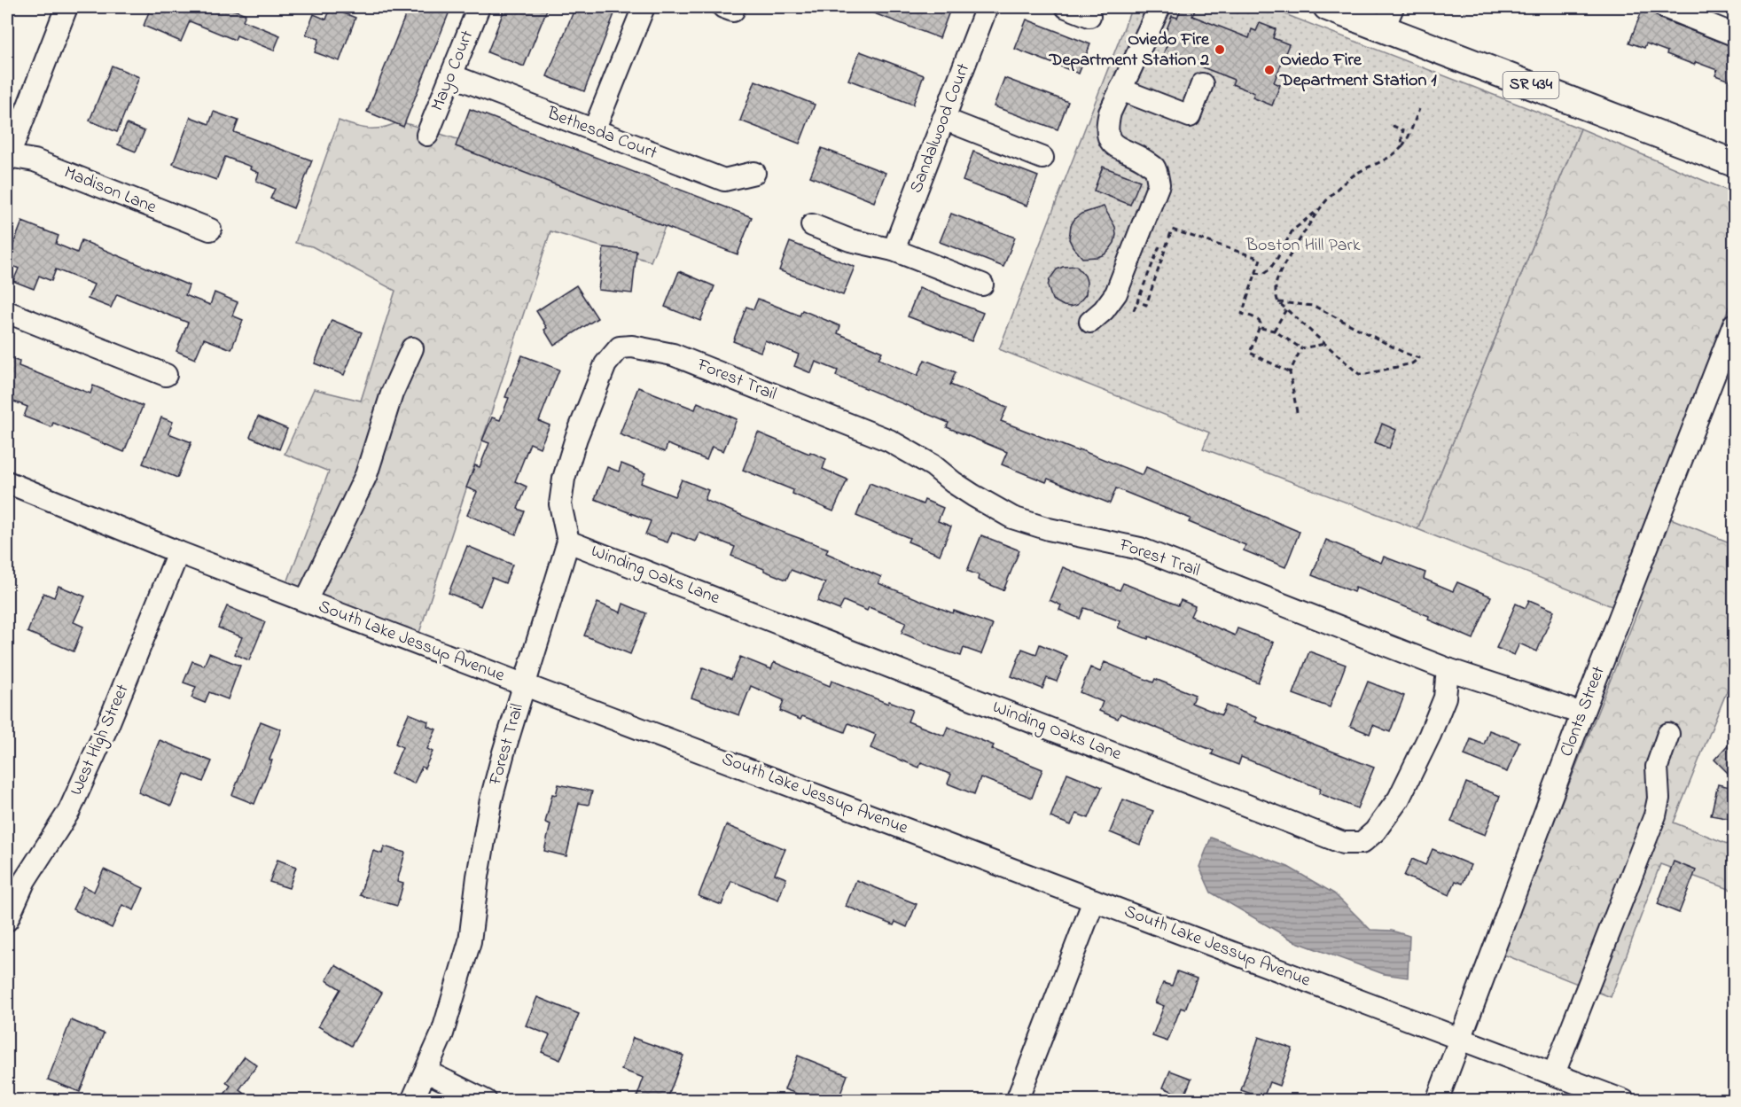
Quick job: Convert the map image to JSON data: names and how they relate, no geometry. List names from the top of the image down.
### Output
{
  "streets": {
    "main road": ["SR 434"],
    "street": [
      "Mayo Court",
      "Sandalwood Court",
      "Bethesda Court",
      "Madison Lane",
      "Forest Trail",
      "Winding Oaks Lane",
      "South Lake Jessup Avenue",
      "Clonts Street",
      "West High Street"
    ]
  },
  "crossings": [
    ["Mayo Court", "Bethesda Court"],
    ["Forest Trail", "Winding Oaks Lane"],
    ["Forest Trail", "South Lake Jessup Avenue"],
    ["Forest Trail", "Clonts Street"],
    ["South Lake Jessup Avenue", "Clonts Street"],
    ["South Lake Jessup Avenue", "West High Street"]
  ],
  "parks": ["Boston Hill Park"],
  "places": ["Oviedo Fire Department Station 2", "Oviedo Fire Department Station 1"]
}
